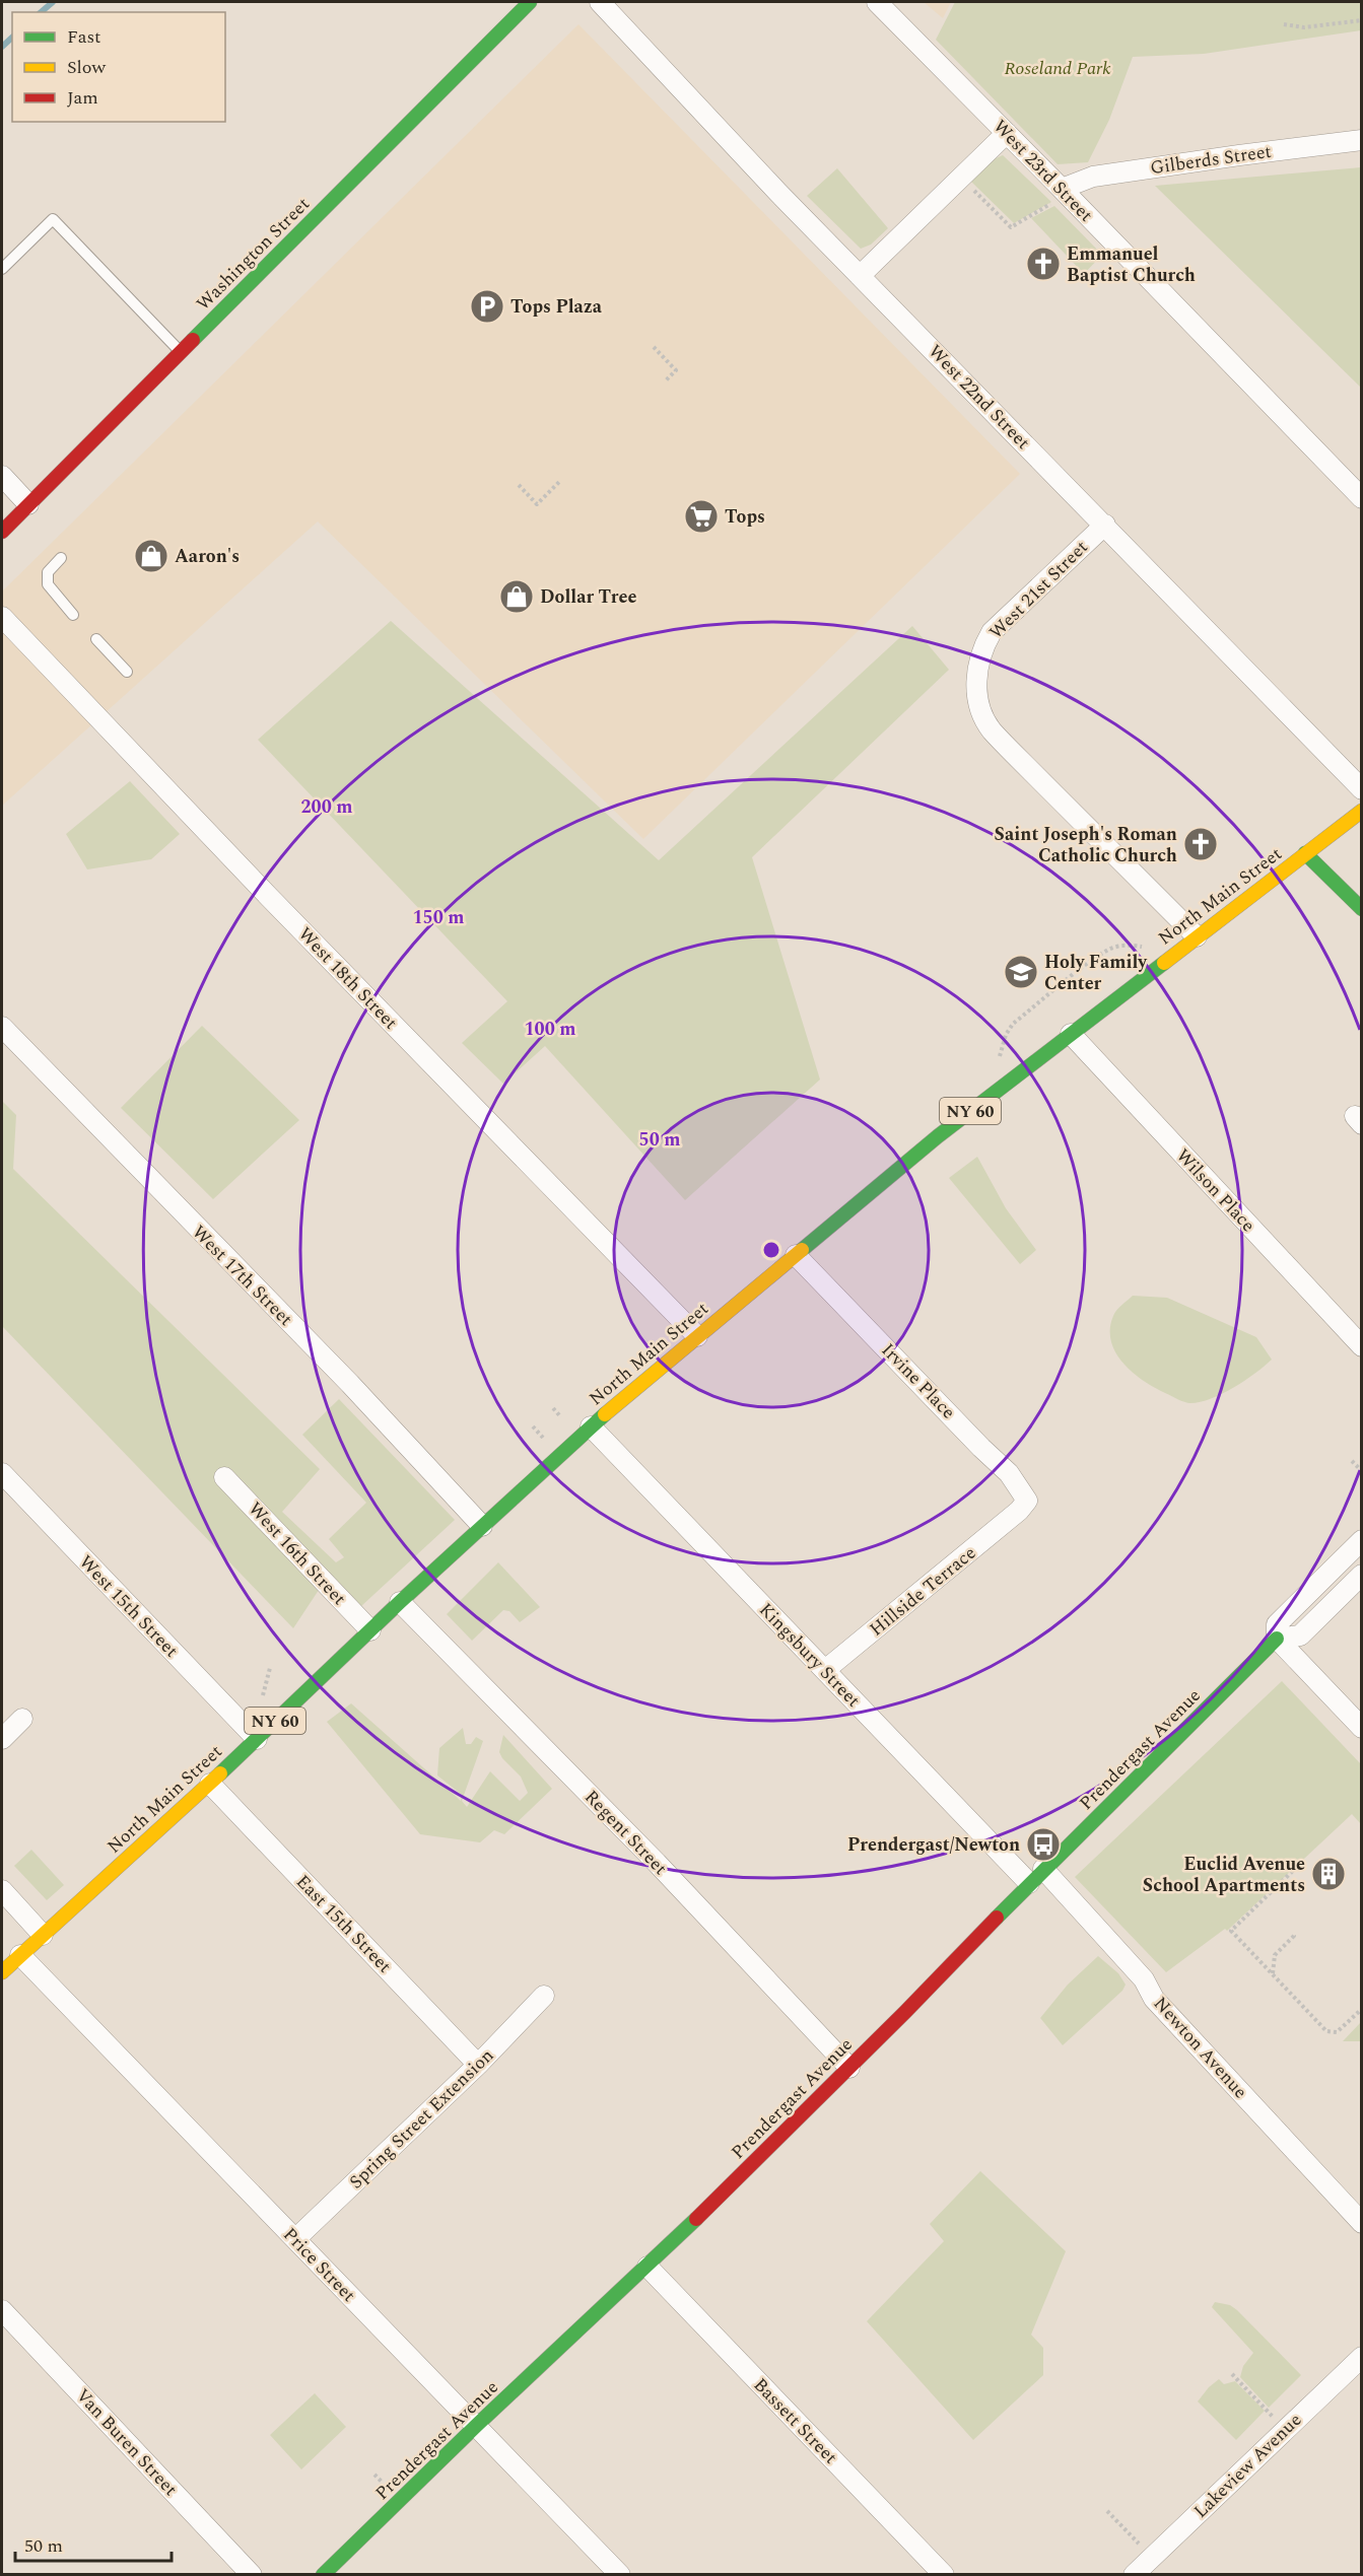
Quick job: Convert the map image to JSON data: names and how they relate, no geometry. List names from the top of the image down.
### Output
{
  "streets": {
    "main road": [
      "Washington Street",
      "North Main Street",
      "NY 60",
      "Prendergast Avenue"
    ],
    "street": [
      "Gilberds Street",
      "West 23rd Street",
      "West 22nd Street",
      "West 21st Street",
      "West 18th Street",
      "Wilson Place",
      "West 17th Street",
      "Irvine Place",
      "West 16th Street",
      "Hillside Terrace",
      "West 15th Street",
      "Kingsbury Street",
      "Regent Street",
      "East 15th Street",
      "Newton Avenue",
      "Spring Street Extension",
      "Price Street",
      "Bassett Street",
      "Van Buren Street",
      "Lakeview Avenue"
    ]
  },
  "crossings": [
    ["Gilberds Street", "West 23rd Street"],
    ["West 22nd Street", "West 21st Street"],
    ["West 21st Street", "North Main Street"],
    ["North Main Street", "West 18th Street"],
    ["North Main Street", "Wilson Place"],
    ["North Main Street", "West 17th Street"],
    ["North Main Street", "Irvine Place"],
    ["North Main Street", "West 16th Street"],
    ["North Main Street", "West 15th Street"],
    ["North Main Street", "Kingsbury Street"],
    ["North Main Street", "Regent Street"],
    ["North Main Street", "East 15th Street"],
    ["North Main Street", "Price Street"],
    ["Irvine Place", "Hillside Terrace"],
    ["Hillside Terrace", "Kingsbury Street"],
    ["Kingsbury Street", "Prendergast Avenue"],
    ["Kingsbury Street", "Newton Avenue"],
    ["Prendergast Avenue", "Regent Street"],
    ["Prendergast Avenue", "Newton Avenue"],
    ["Prendergast Avenue", "Price Street"],
    ["Prendergast Avenue", "Bassett Street"],
    ["East 15th Street", "Spring Street Extension"],
    ["Spring Street Extension", "Price Street"]
  ],
  "parks": ["Roseland Park"],
  "places": {
    "church": ["Emmanuel Baptist Church", "Saint Joseph's Roman Catholic Church"],
    "parking": ["Tops Plaza"],
    "supermarket": ["Tops"],
    "shop": ["Aaron's", "Dollar Tree"],
    "school or university": ["Holy Family Center"],
    "bus stop": ["Prendergast/Newton"],
    "building": ["Euclid Avenue School Apartments"]
  },
  "legend": ["Fast", "Slow", "Jam"],
  "scale_bar": "50 m",
  "rings": [
    "200 m",
    "150 m",
    "100 m",
    "50 m"
  ]
}
